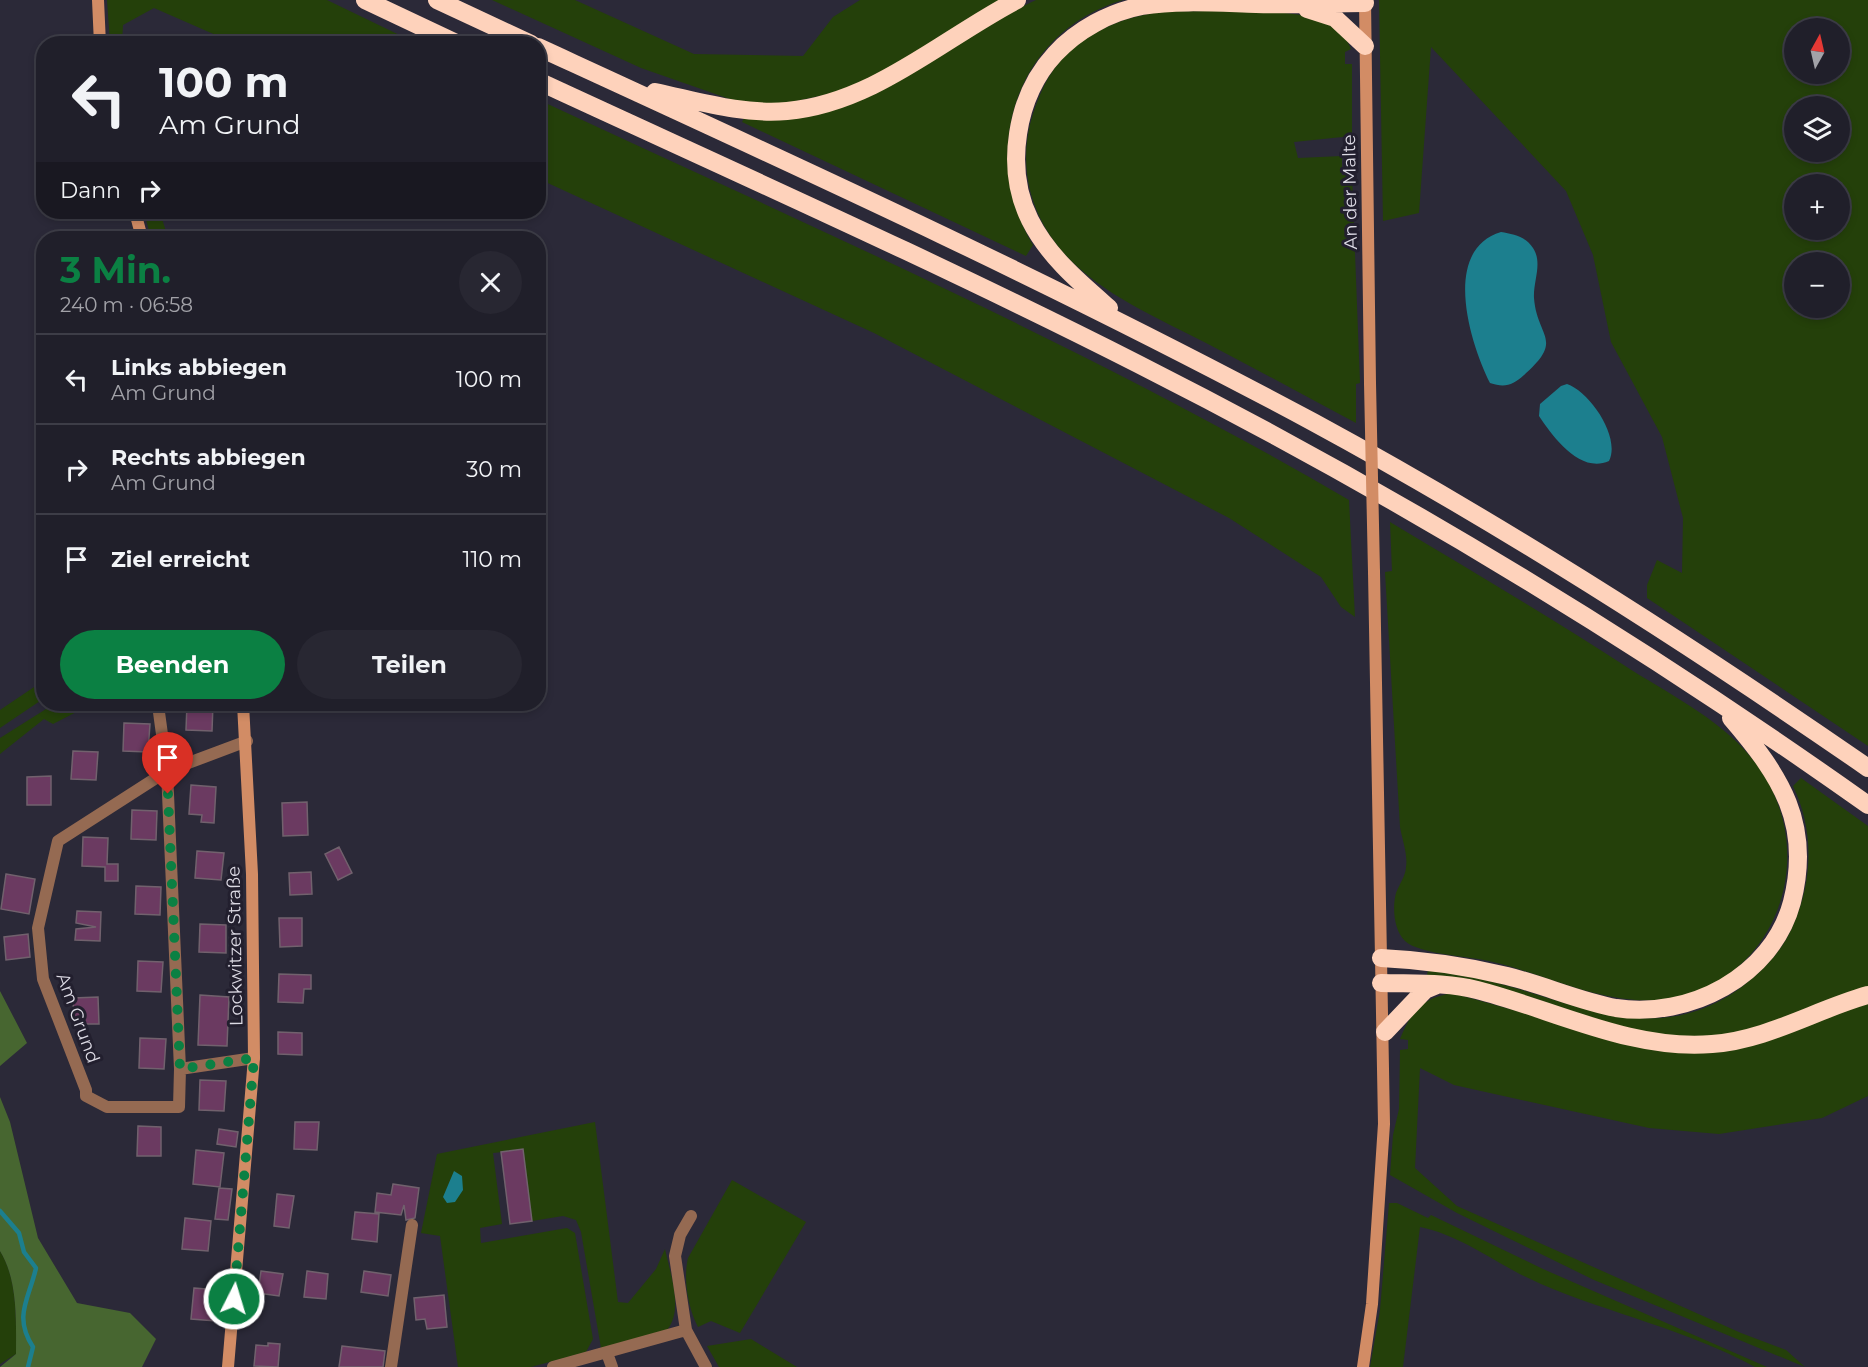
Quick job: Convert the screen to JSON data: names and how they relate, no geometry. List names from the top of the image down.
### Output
{
  "streets": {
    "main road": ["An der Malte", "Lockwitzer Straße"],
    "street": ["Am Grund"]
  },
  "crossings": [
    ["Lockwitzer Straße", "Am Grund"]
  ],
  "north": "top",
  "page": {
    "map_buttons": ["+", "−"],
    "turn": ["100 m", "Am Grund"],
    "then": "Dann",
    "heading": ["3 Min.", "240 m · 06:58"],
    "list": [
      {
        "name": "Links abbiegen",
        "note": "Am Grund",
        "value": "100 m"
      },
      {
        "name": "Rechts abbiegen",
        "note": "Am Grund",
        "value": "30 m"
      },
      {
        "name": "Ziel erreicht",
        "value": "110 m"
      }
    ],
    "buttons": ["Beenden", "Teilen"]
  }
}
